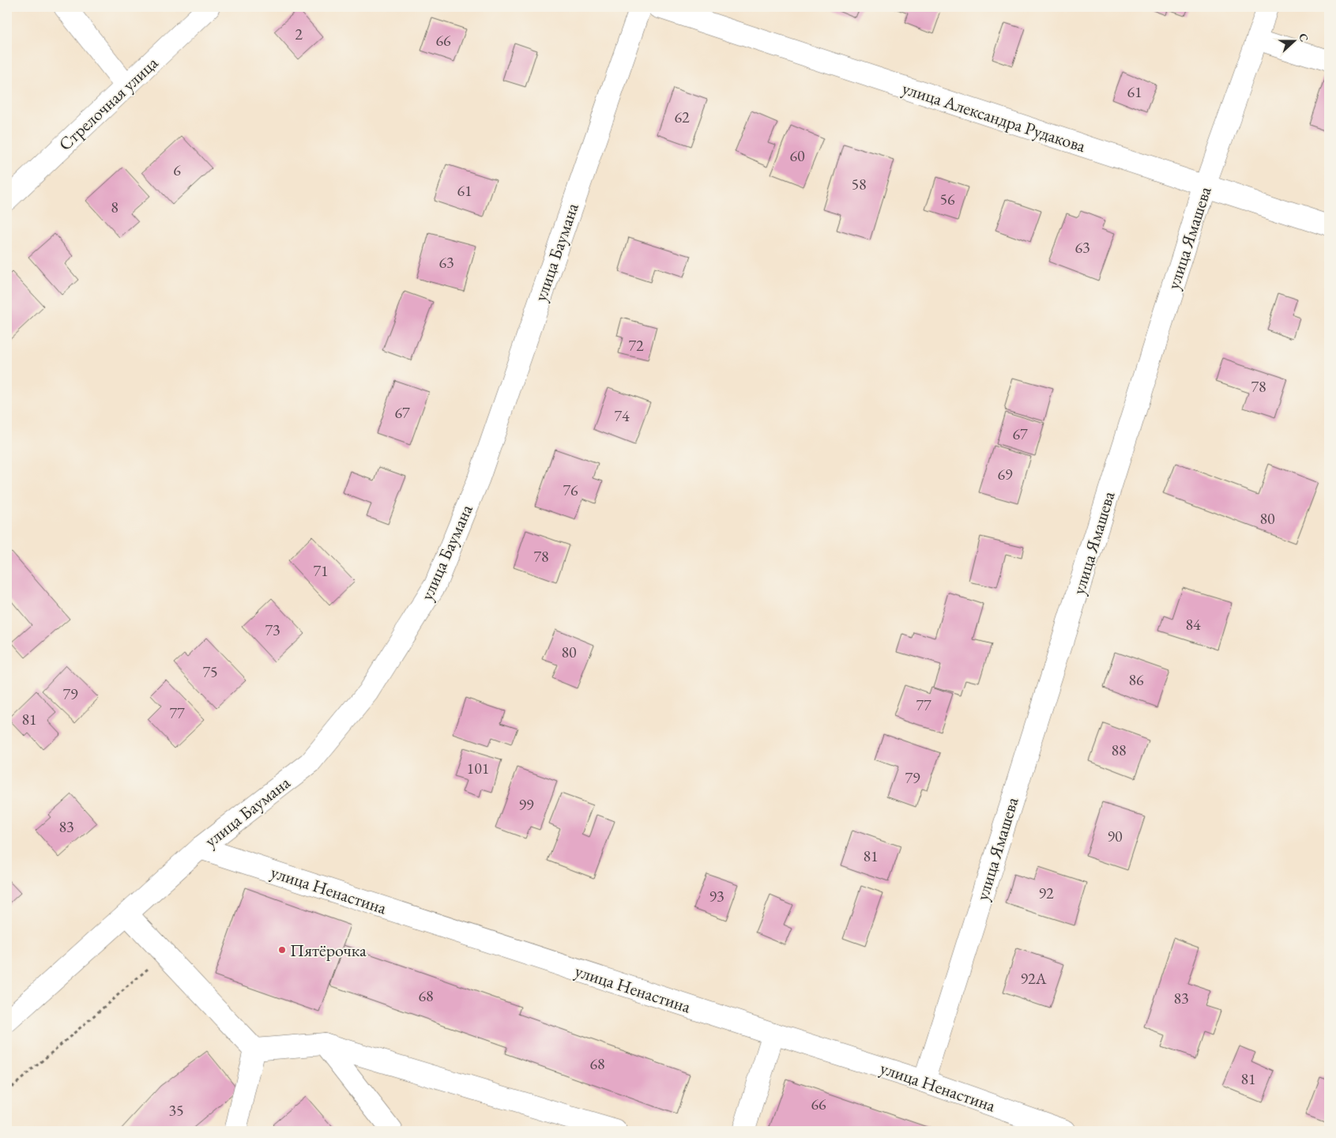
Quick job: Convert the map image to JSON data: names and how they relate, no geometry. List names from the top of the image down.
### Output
{
  "streets": {
    "street": [
      "Стрелочная улица",
      "улица Александра Рудакова",
      "улица Ямашева",
      "улица Баумана",
      "улица Ненастина"
    ]
  },
  "crossings": [
    ["улица Александра Рудакова", "улица Ямашева"],
    ["улица Ямашева", "улица Ненастина"],
    ["улица Баумана", "улица Ненастина"]
  ],
  "places": ["Пятёрочка"],
  "house_numbers": [
    "2",
    "66",
    "61",
    "62",
    "60",
    "6",
    "58",
    "61",
    "56",
    "8",
    "63",
    "63",
    "72",
    "78",
    "67",
    "74",
    "67",
    "69",
    "76",
    "80",
    "78",
    "71",
    "84",
    "73",
    "80",
    "75",
    "86",
    "79",
    "77",
    "77",
    "81",
    "88",
    "101",
    "79",
    "99",
    "83",
    "90",
    "81",
    "92",
    "93",
    "92А",
    "68",
    "83",
    "68",
    "81",
    "66",
    "35"
  ],
  "north": "right"
}
